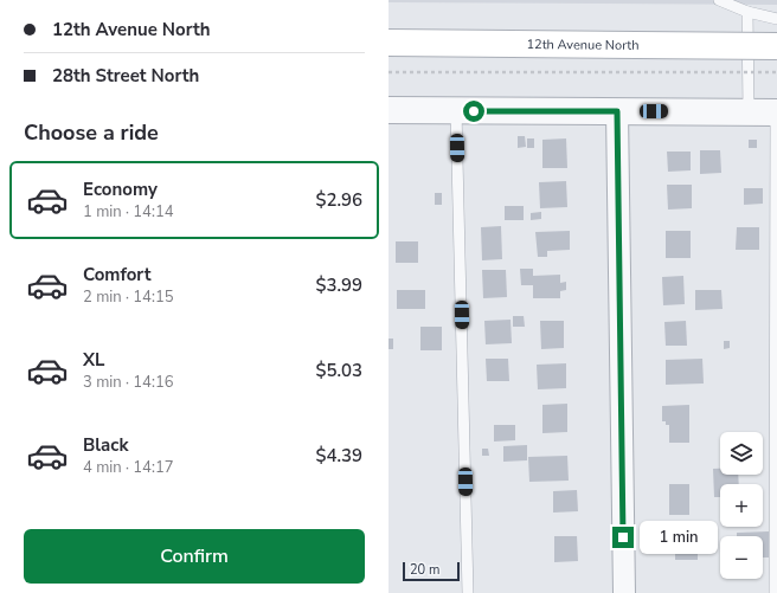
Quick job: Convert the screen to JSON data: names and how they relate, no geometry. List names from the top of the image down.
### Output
{
  "streets": {
    "main road": ["12th Avenue North"]
  },
  "scale_bar": "20 m",
  "page": {
    "banner": ["12th Avenue North", "28th Street North"],
    "heading": "Choose a ride",
    "list": [
      {
        "name": "Economy",
        "note": "1 min · 14:14",
        "value": "$2.96"
      },
      {
        "name": "Comfort",
        "note": "2 min · 14:15",
        "value": "$3.99"
      },
      {
        "name": "XL",
        "note": "3 min · 14:16",
        "value": "$5.03"
      },
      {
        "name": "Black",
        "note": "4 min · 14:17",
        "value": "$4.39"
      }
    ],
    "map_buttons": ["+", "−"],
    "buttons": "Confirm",
    "bubble": "1 min",
    "scale": "20 m"
  }
}
